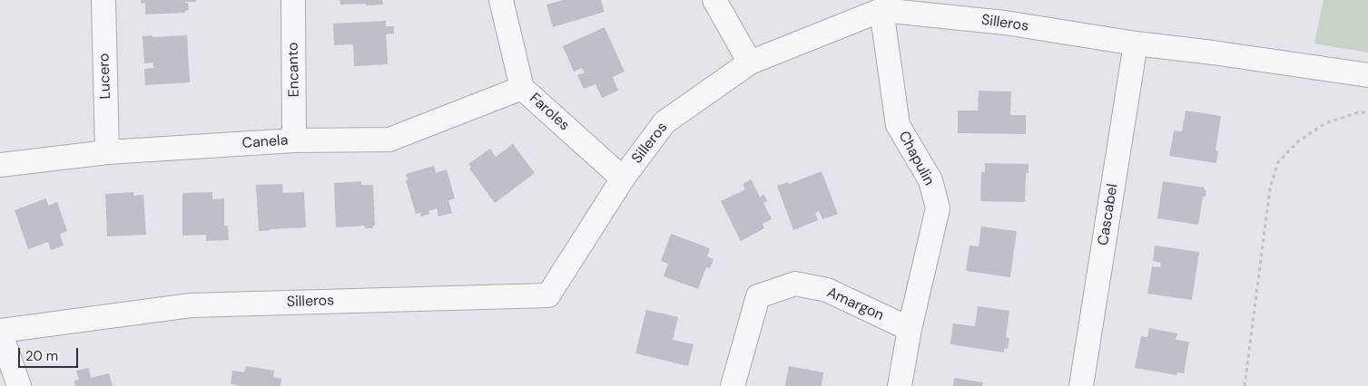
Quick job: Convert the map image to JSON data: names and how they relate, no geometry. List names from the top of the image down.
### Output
{
  "streets": {
    "street": [
      "Silleros",
      "Encanto",
      "Lucero",
      "Faroles",
      "Canela",
      "Chapulin",
      "Cascabel",
      "Amargon"
    ]
  },
  "crossings": [
    ["Silleros", "Faroles"],
    ["Silleros", "Chapulin"],
    ["Silleros", "Cascabel"],
    ["Encanto", "Canela"],
    ["Lucero", "Canela"],
    ["Faroles", "Canela"],
    ["Chapulin", "Amargon"]
  ],
  "scale_bar": "20 m"
}
